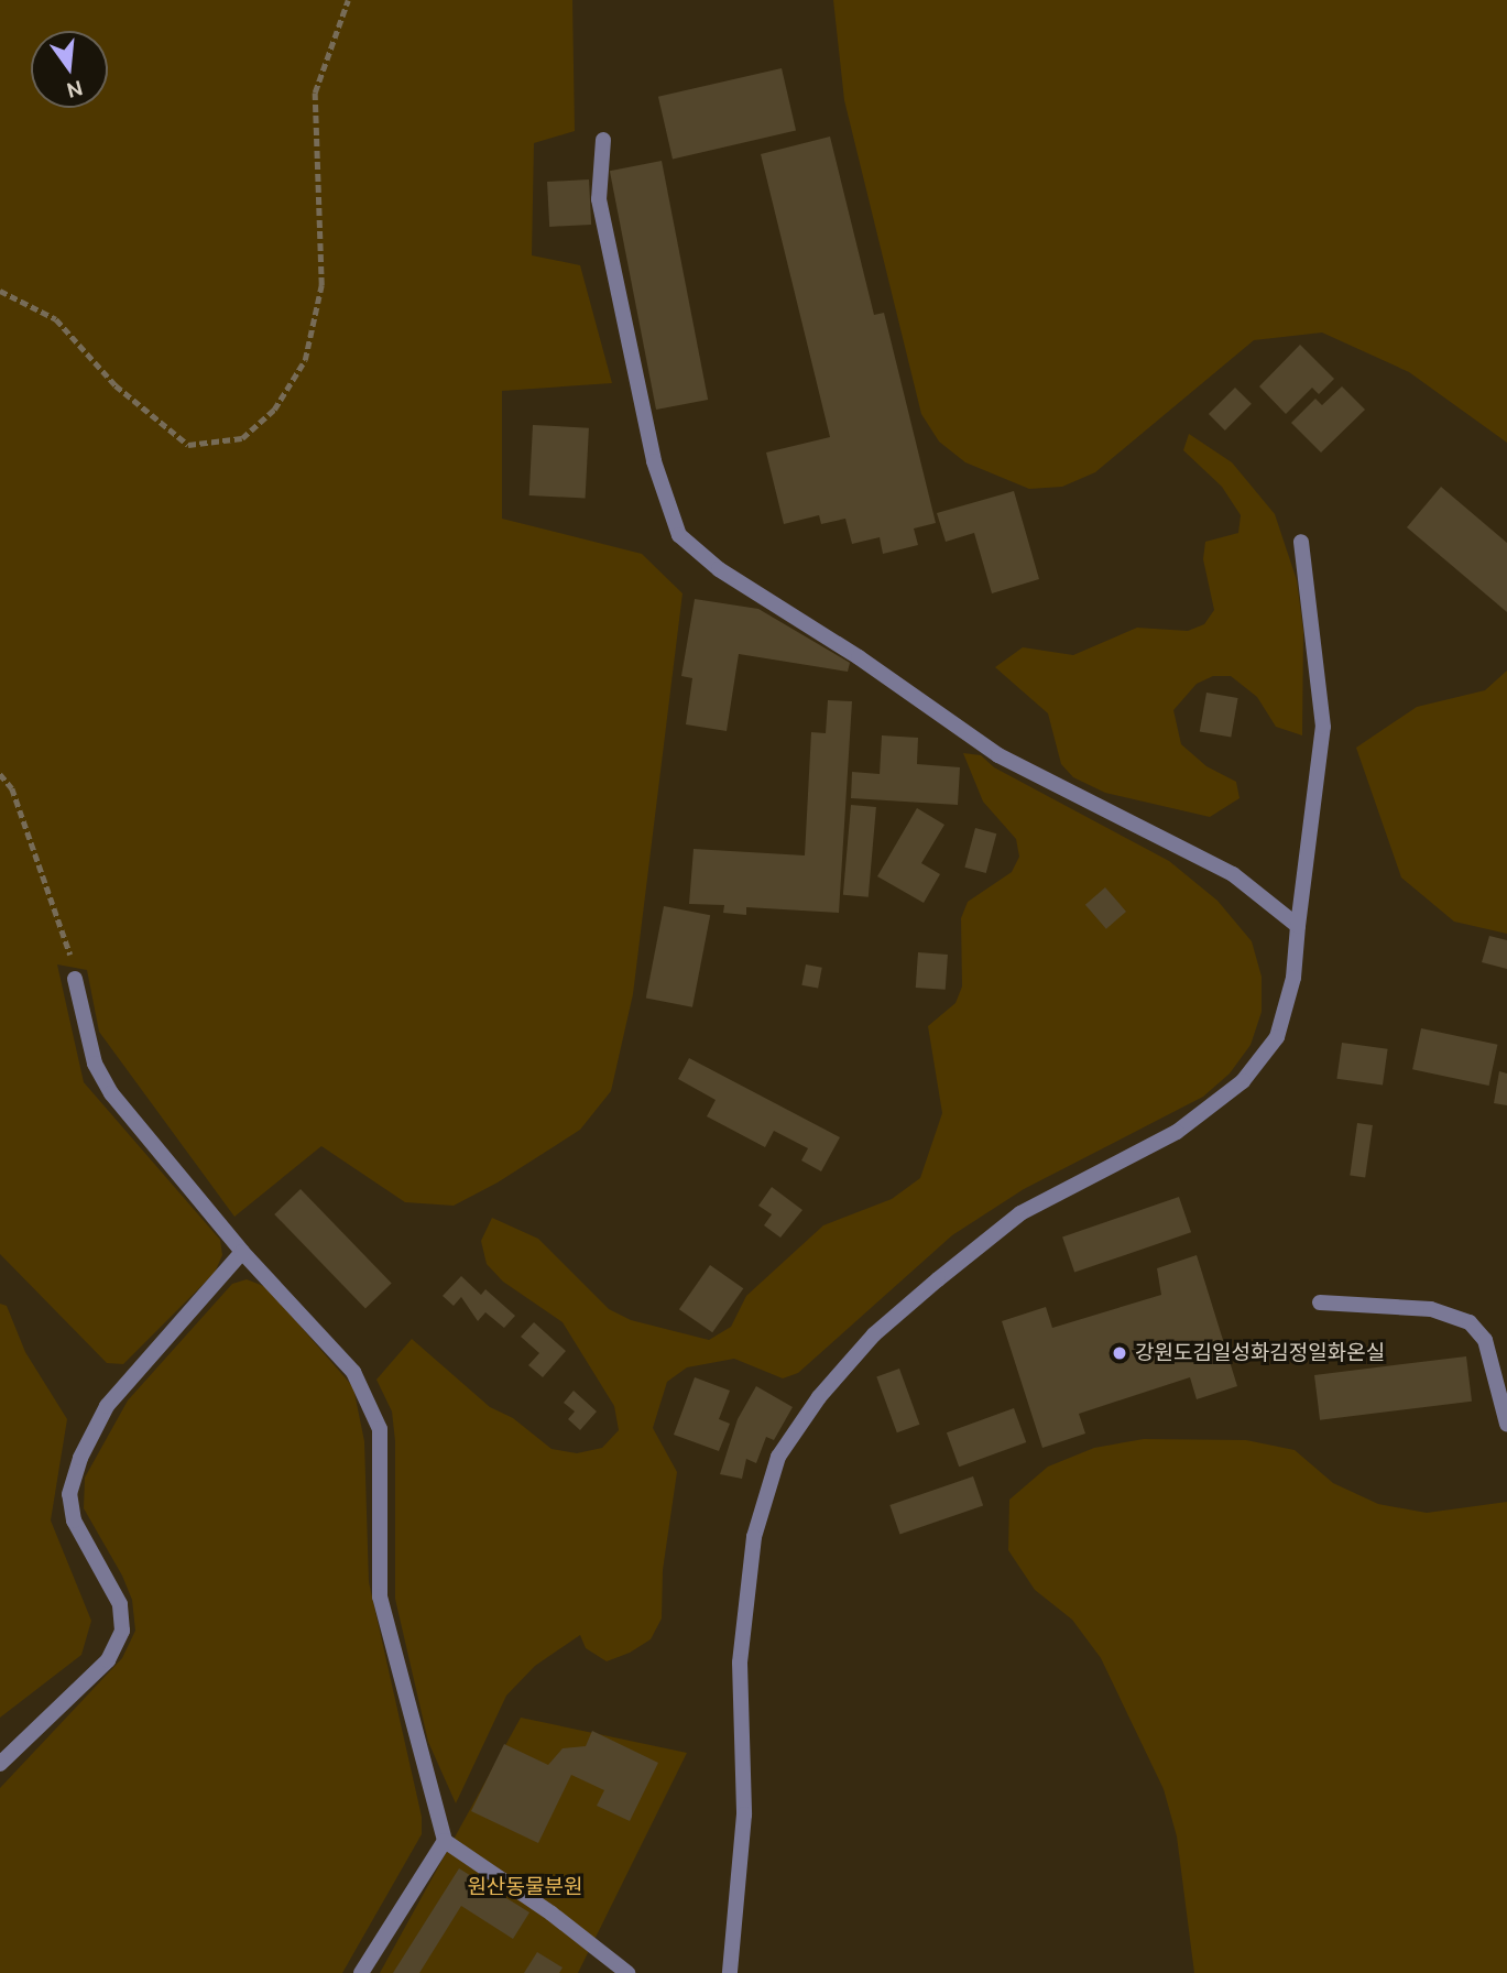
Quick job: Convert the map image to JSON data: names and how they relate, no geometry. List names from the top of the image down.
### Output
{
  "parks": ["원산동물분원"],
  "places": ["강원도김일성화김정일화온실"],
  "north": "bottom"
}
